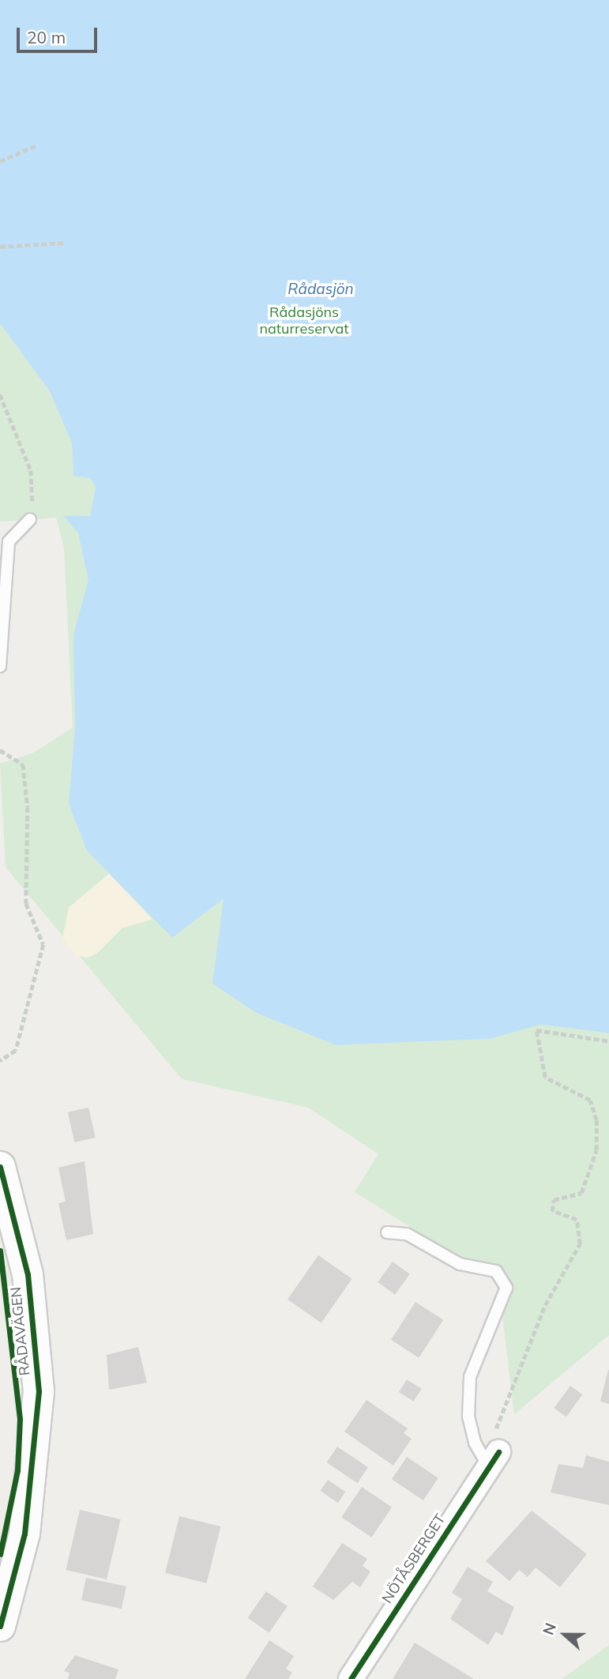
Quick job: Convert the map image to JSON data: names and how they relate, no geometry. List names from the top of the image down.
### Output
{
  "streets": {
    "street": ["RÅDAVÄGEN", "NÖTÅSBERGET"]
  },
  "water": ["Rådasjön"],
  "parks": ["Rådasjöns naturreservat"],
  "scale_bar": "20 m",
  "north": "left"
}
